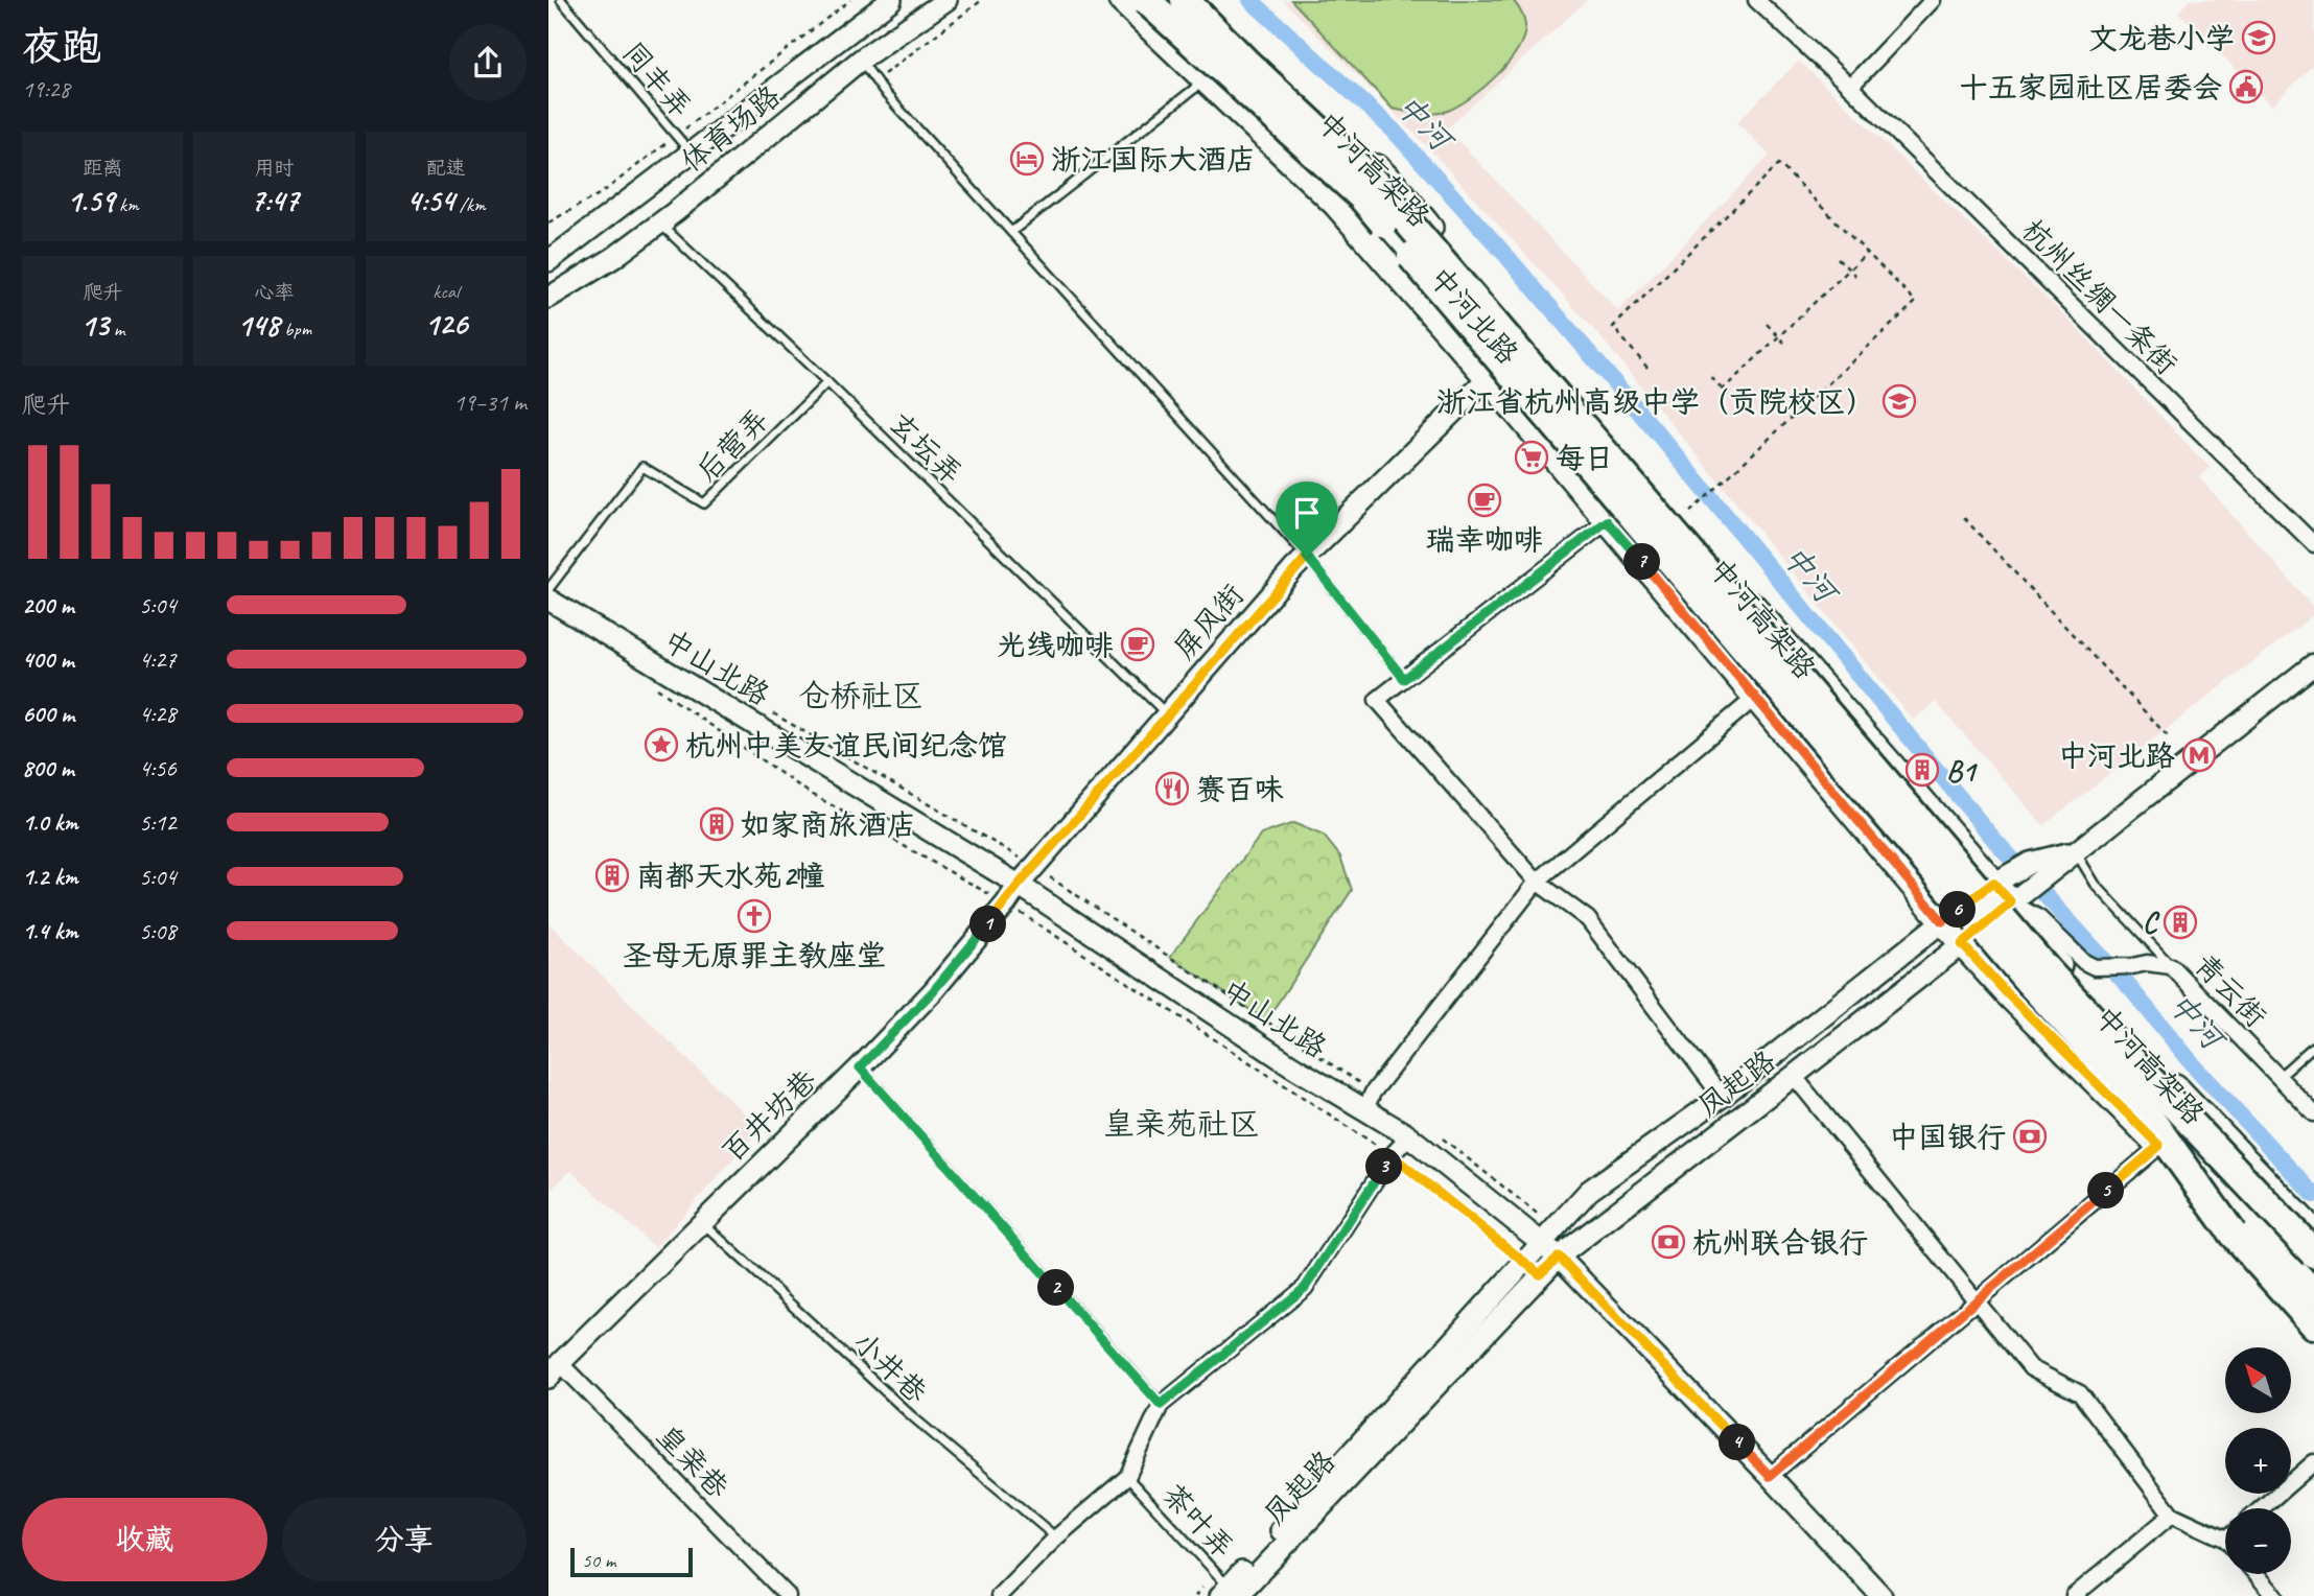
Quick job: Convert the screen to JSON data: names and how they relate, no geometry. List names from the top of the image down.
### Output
{
  "streets": {
    "highway": ["中河高架路"],
    "main road": [
      "体育场路",
      "中河北路",
      "屏风街",
      "中山北路",
      "凤起路",
      "百井坊巷"
    ],
    "street": ["杭州丝绸一条街", "青云街", "皇亲巷"],
    "lane": [
      "同丰弄",
      "后营弄",
      "玄坛弄",
      "小井巷",
      "茶叶弄"
    ]
  },
  "crossings": [
    ["同丰弄", "体育场路"],
    ["体育场路", "玄坛弄"],
    ["中河北路", "屏风街"],
    ["中河北路", "青云街"],
    ["中河北路", "凤起路"],
    ["后营弄", "玄坛弄"],
    ["玄坛弄", "屏风街"],
    ["屏风街", "中山北路"],
    ["屏风街", "百井坊巷"],
    ["中山北路", "凤起路"],
    ["中山北路", "百井坊巷"],
    ["青云街", "凤起路"],
    ["凤起路", "茶叶弄"],
    ["百井坊巷", "小井巷"],
    ["百井坊巷", "皇亲巷"]
  ],
  "districts": ["仓桥社区", "皇亲苑社区"],
  "water": ["中河"],
  "places": {
    "school or university": ["文龙巷小学", "浙江省杭州高级中学（贡院校区）"],
    "public building": ["十五家园社区居委会"],
    "hotel": ["浙江国际大酒店"],
    "supermarket": ["每日"],
    "cafe": ["瑞幸咖啡", "光线咖啡"],
    "place": ["杭州中美友谊民间纪念馆"],
    "metro station": ["中河北路"],
    "building": [
      "B1",
      "如家商旅酒店",
      "南都天水苑2幢",
      "C"
    ],
    "restaurant": ["赛百味"],
    "church": ["圣母无原罪主教座堂"],
    "bank": ["中国银行", "杭州联合银行"]
  },
  "scale_bar": "50 m",
  "north": "top left",
  "page": {
    "heading": ["夜跑", "19:28"],
    "stats": [
      ["距离", "1.59 km"],
      ["用时", "7:47"],
      ["配速", "4:54 /km"],
      ["爬升", "13 m"],
      ["心率", "148 bpm"],
      ["kcal", "126"]
    ],
    "chart": ["爬升", "19–31 m"],
    "pins": [
      "7",
      "6",
      "1",
      "3",
      "5",
      "2",
      "4"
    ],
    "list": [
      {
        "name": "200 m",
        "note": "5:04"
      },
      {
        "name": "400 m",
        "note": "4:27"
      },
      {
        "name": "600 m",
        "note": "4:28"
      },
      {
        "name": "800 m",
        "note": "4:56"
      },
      {
        "name": "1.0 km",
        "note": "5:12"
      },
      {
        "name": "1.2 km",
        "note": "5:04"
      },
      {
        "name": "1.4 km",
        "note": "5:08"
      }
    ],
    "map_buttons": ["+", "−"],
    "buttons": ["收藏", "分享"],
    "scale": "50 m"
  }
}
